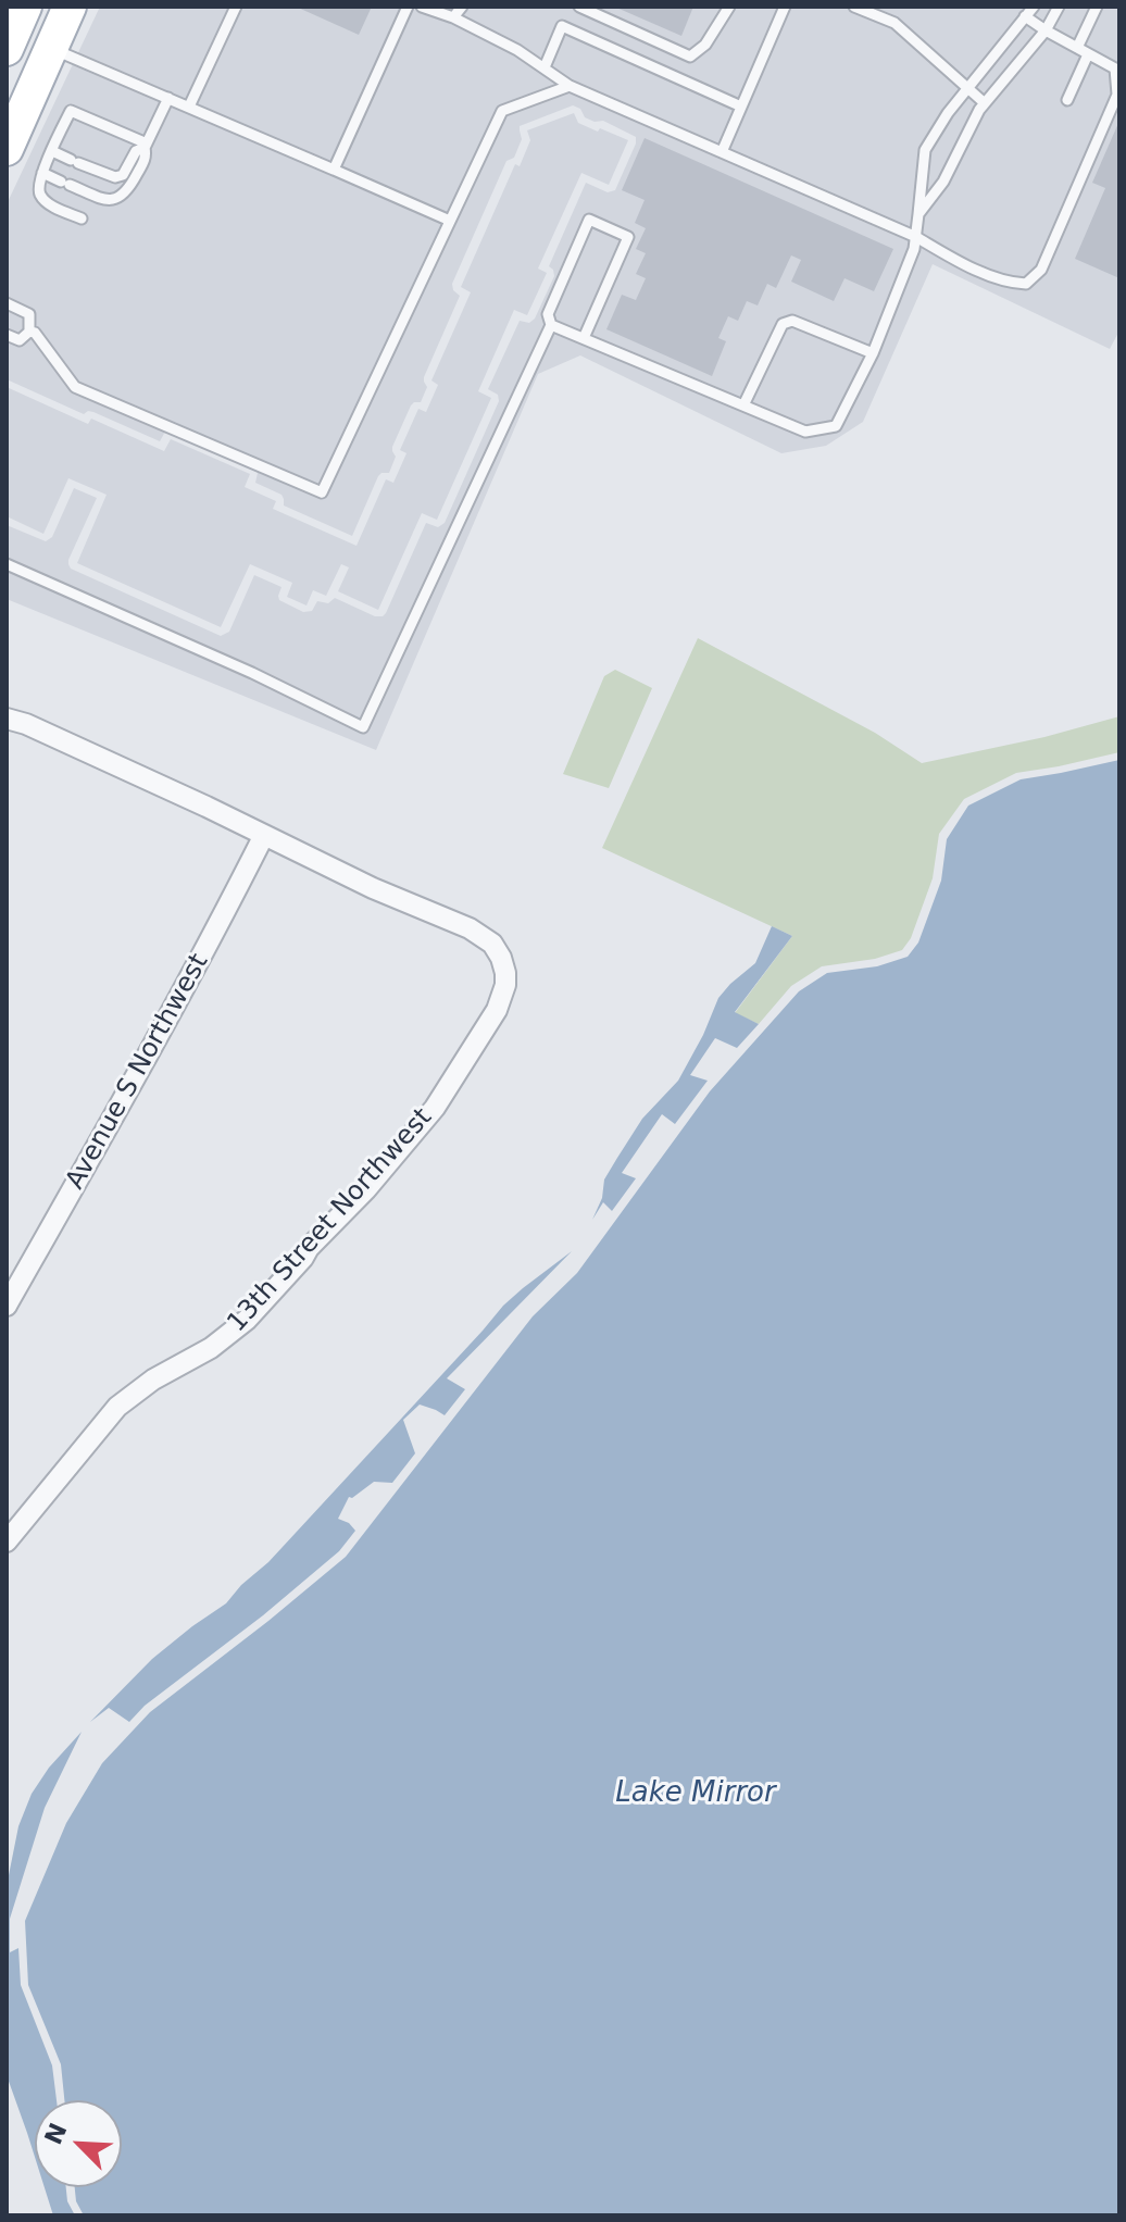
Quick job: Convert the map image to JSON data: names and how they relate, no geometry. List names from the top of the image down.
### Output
{
  "streets": {
    "street": ["Avenue S Northwest", "13th Street Northwest"]
  },
  "crossings": [
    ["Avenue S Northwest", "13th Street Northwest"]
  ],
  "water": ["Lake Mirror"],
  "north": "top left"
}
